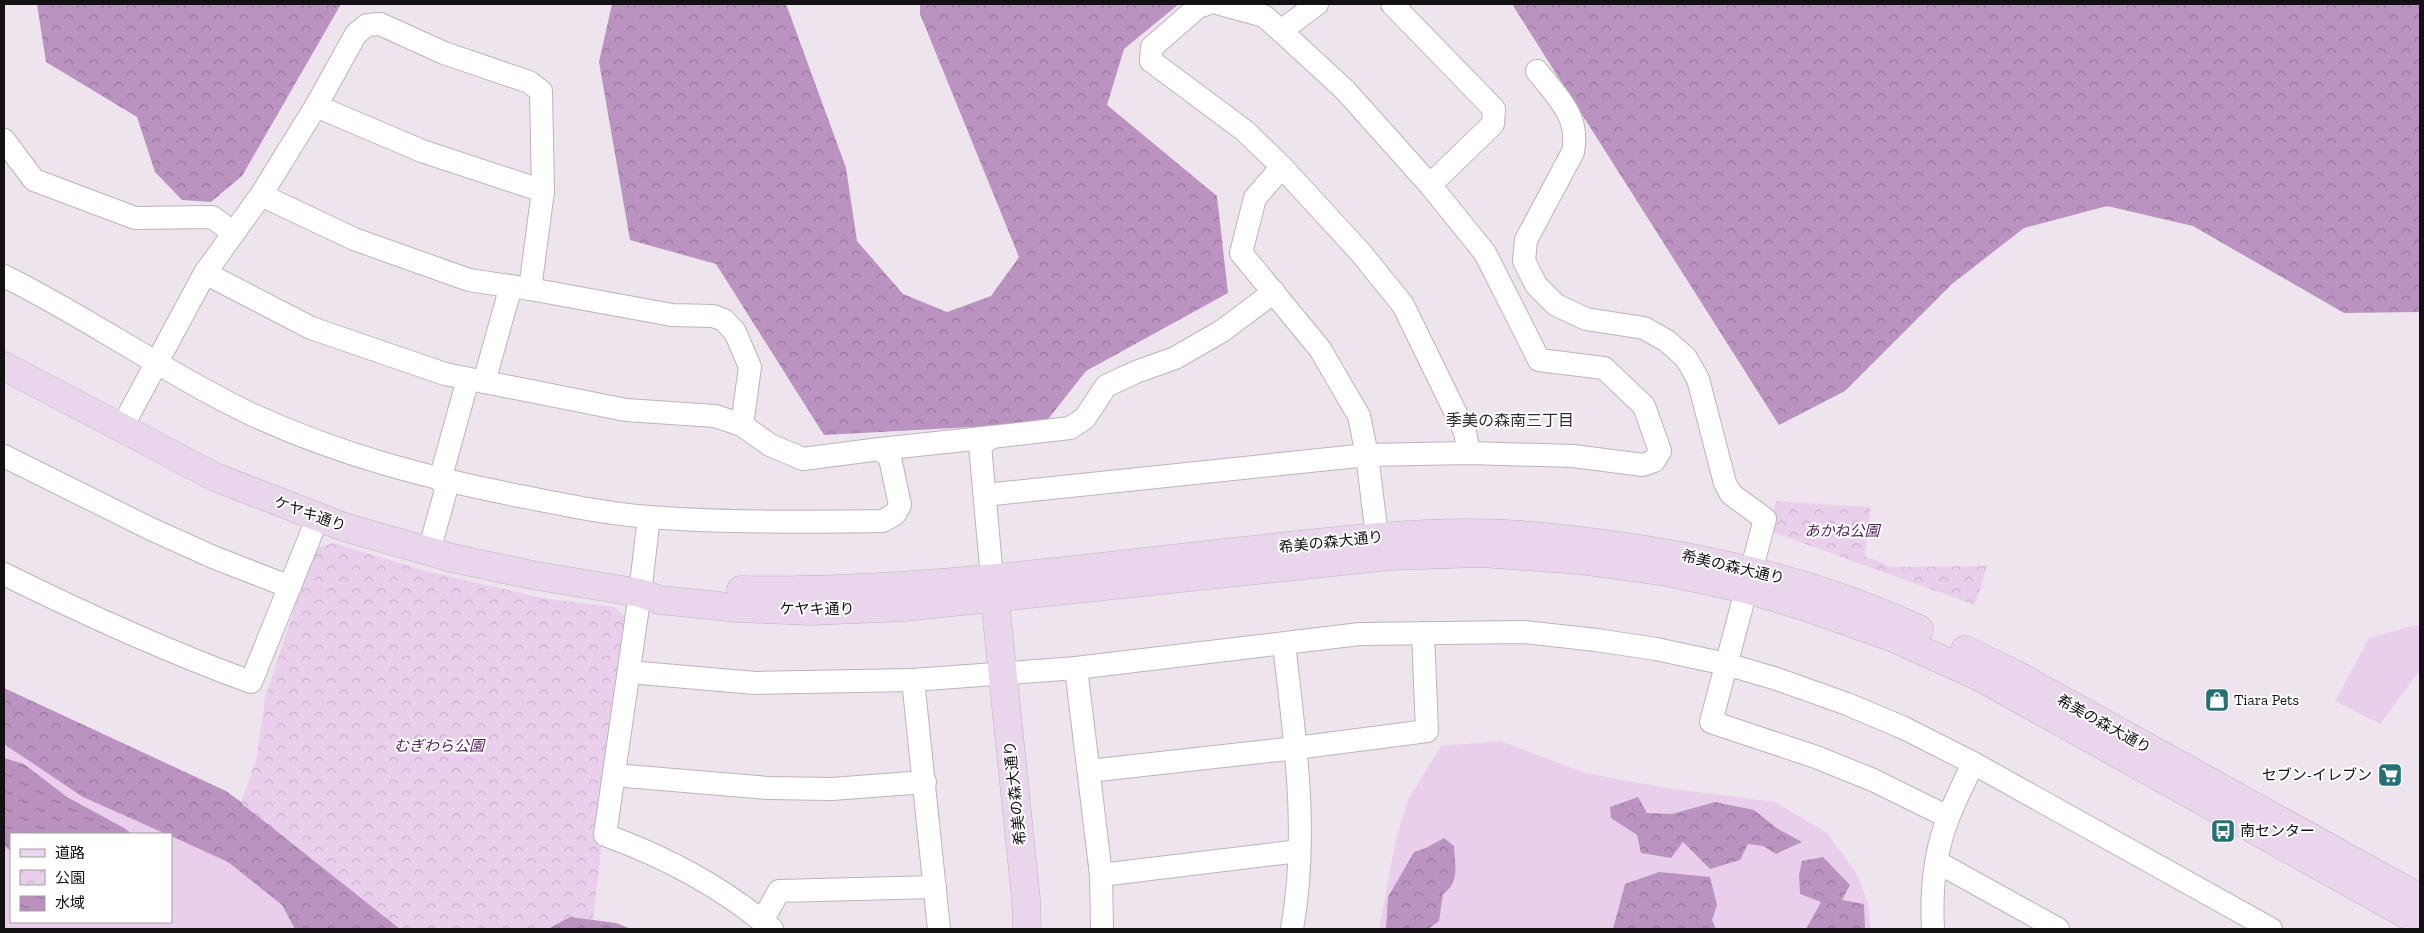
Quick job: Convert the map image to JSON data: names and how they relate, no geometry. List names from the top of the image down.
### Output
{
  "streets": {
    "street": ["ケヤキ通り", "希美の森大通り"]
  },
  "crossings": [
    ["ケヤキ通り", "希美の森大通り"]
  ],
  "districts": ["季美の森南三丁目"],
  "parks": ["あかね公園", "むぎわら公園"],
  "places": {
    "shop": ["Tiara Pets"],
    "supermarket": ["セブン-イレブン"],
    "bus stop": ["南センター"]
  },
  "legend": ["道路", "公園", "水域"]
}
